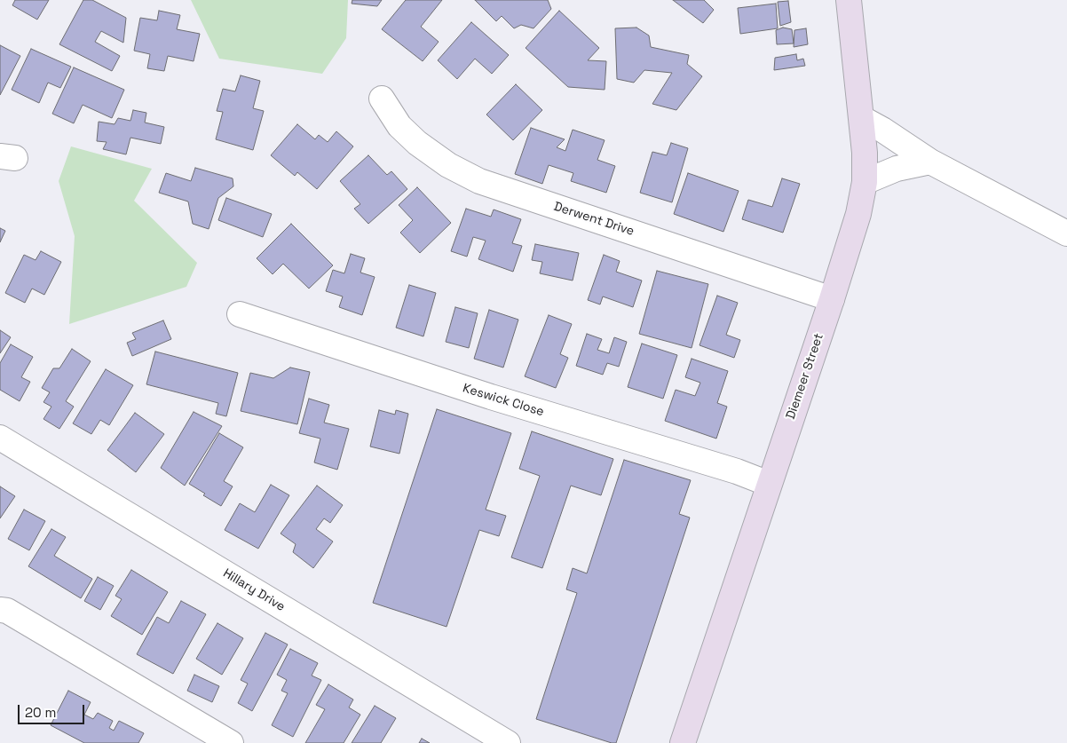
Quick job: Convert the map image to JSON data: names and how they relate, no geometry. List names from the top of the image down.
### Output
{
  "streets": {
    "street": [
      "Derwent Drive",
      "Diemeer Street",
      "Keswick Close",
      "Hillary Drive"
    ]
  },
  "crossings": [
    ["Derwent Drive", "Diemeer Street"],
    ["Diemeer Street", "Keswick Close"]
  ],
  "scale_bar": "20 m"
}
